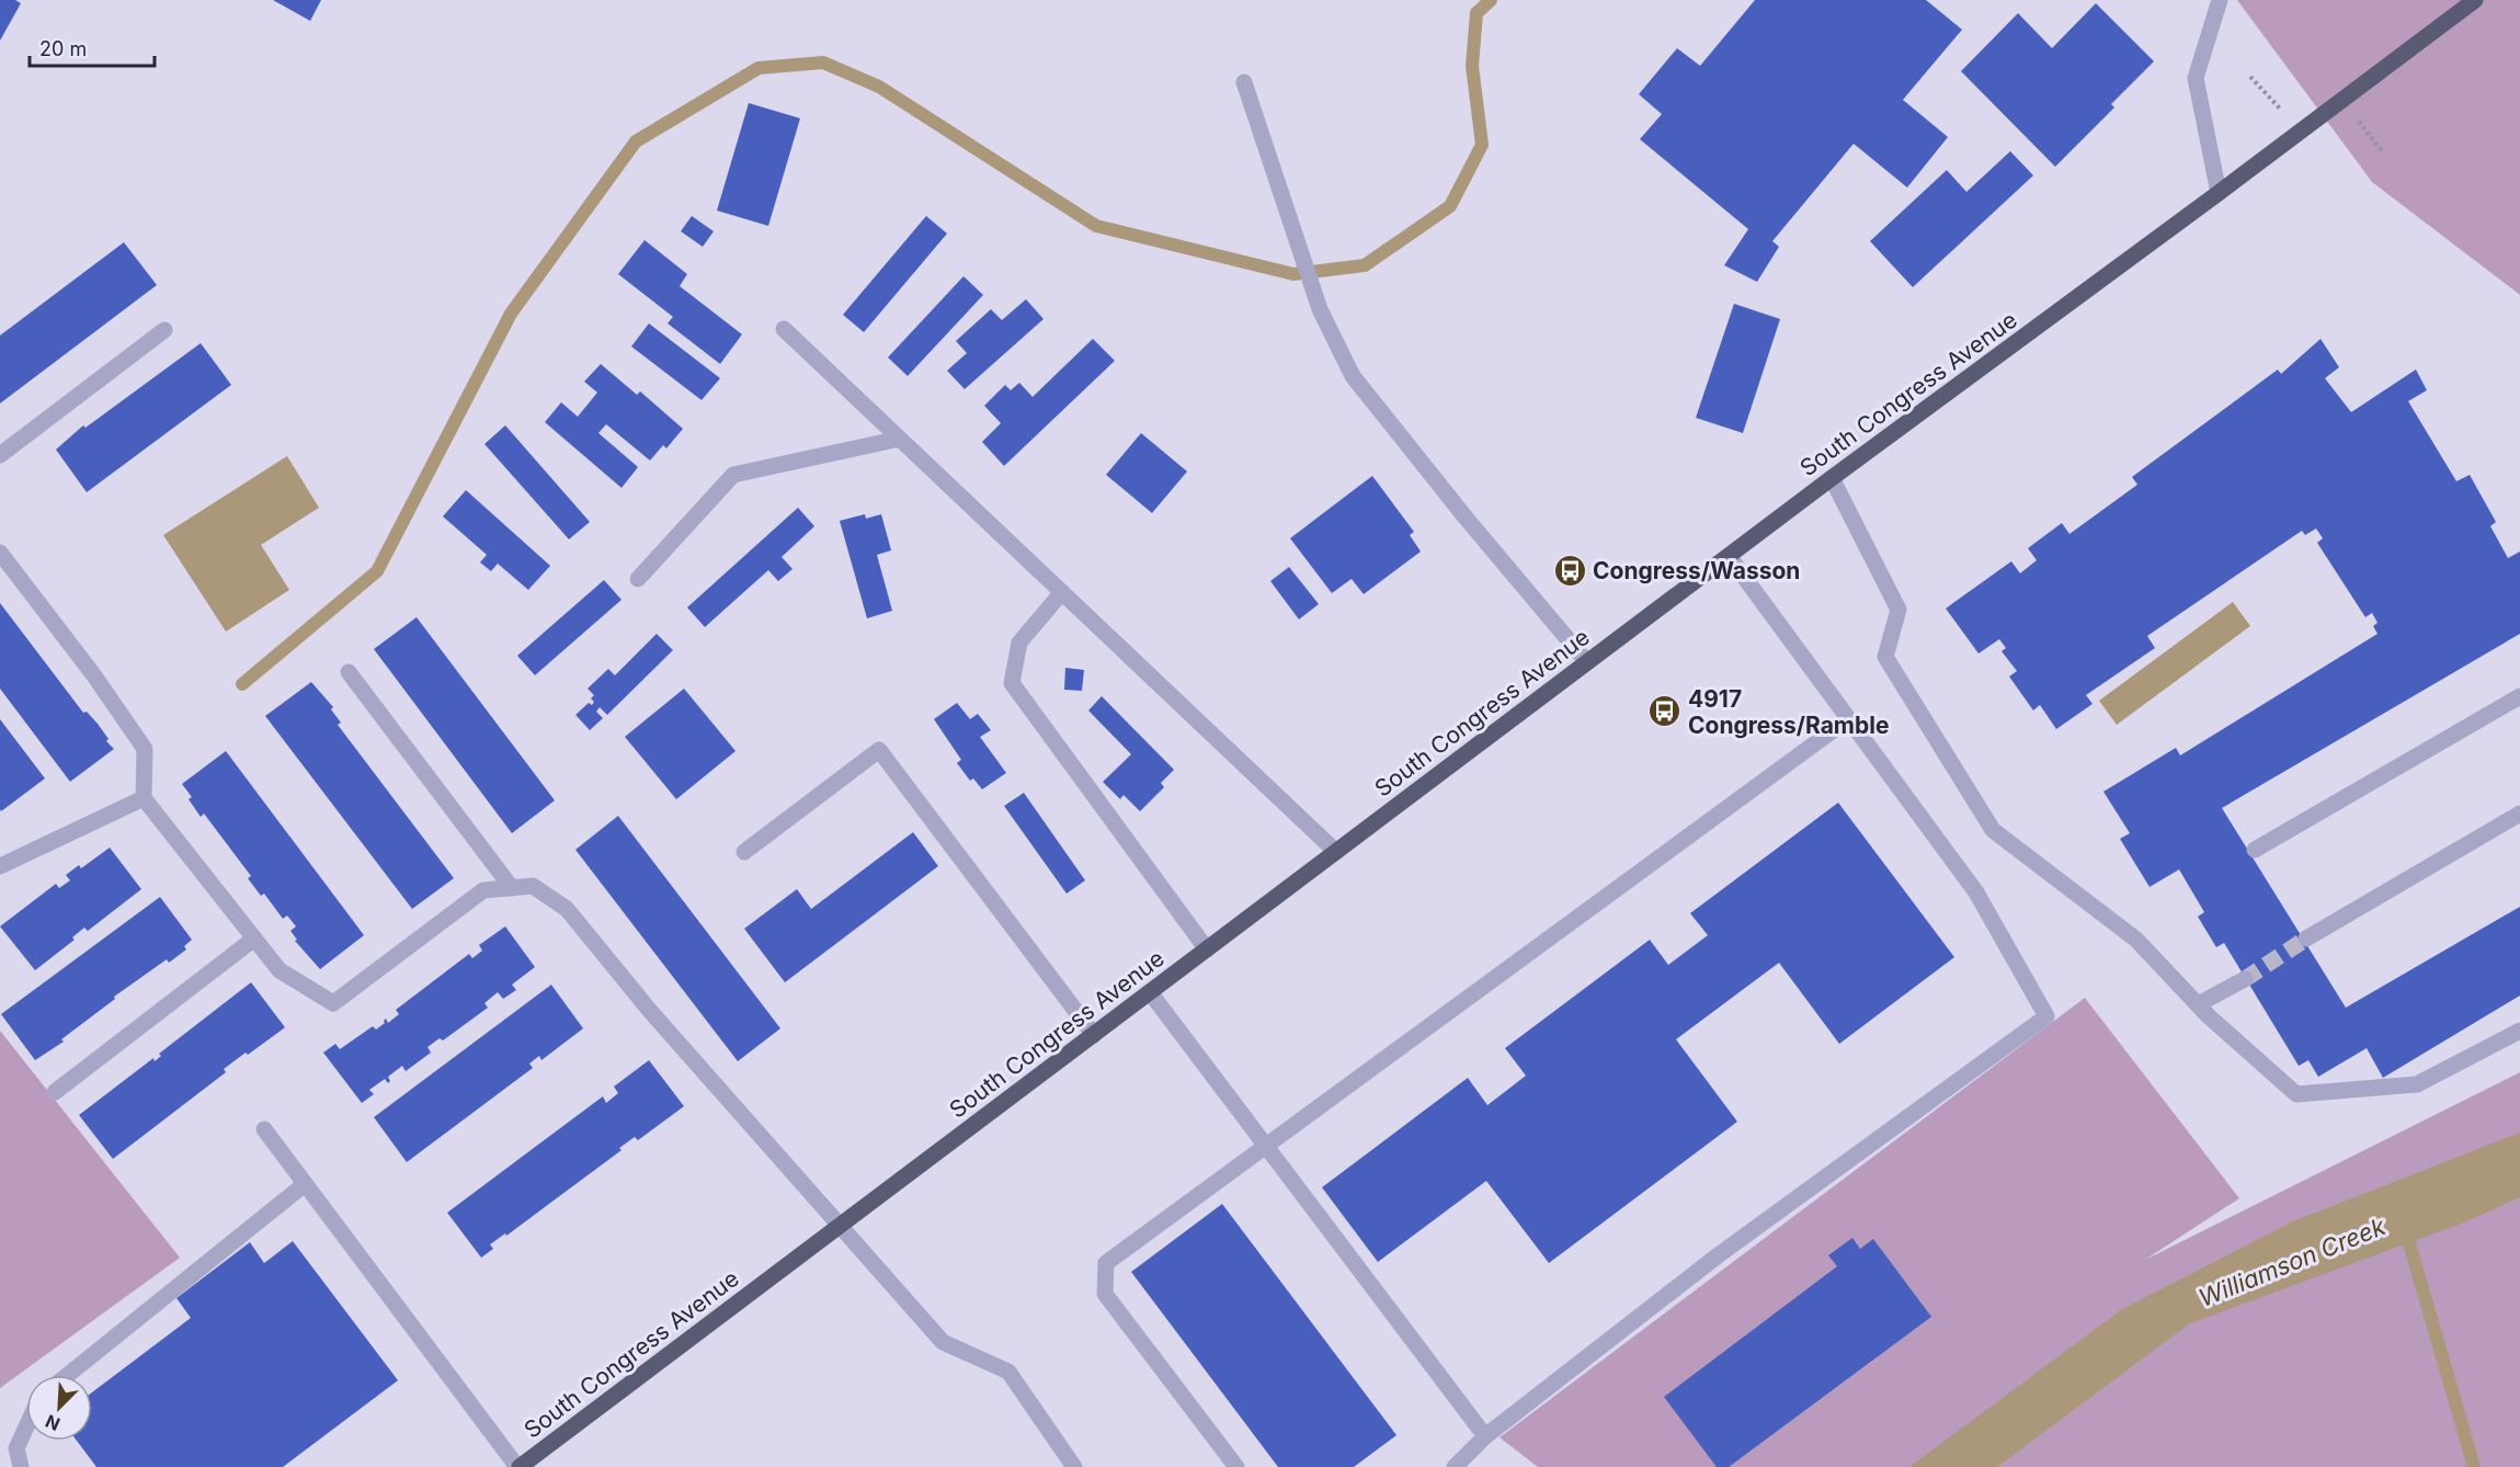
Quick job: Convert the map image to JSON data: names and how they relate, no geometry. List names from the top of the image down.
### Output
{
  "streets": {
    "main road": ["South Congress Avenue"]
  },
  "water": ["Williamson Creek"],
  "places": {
    "bus stop": ["Congress/Wasson", "4917 Congress/Ramble"]
  },
  "scale_bar": "20 m",
  "north": "bottom left"
}
